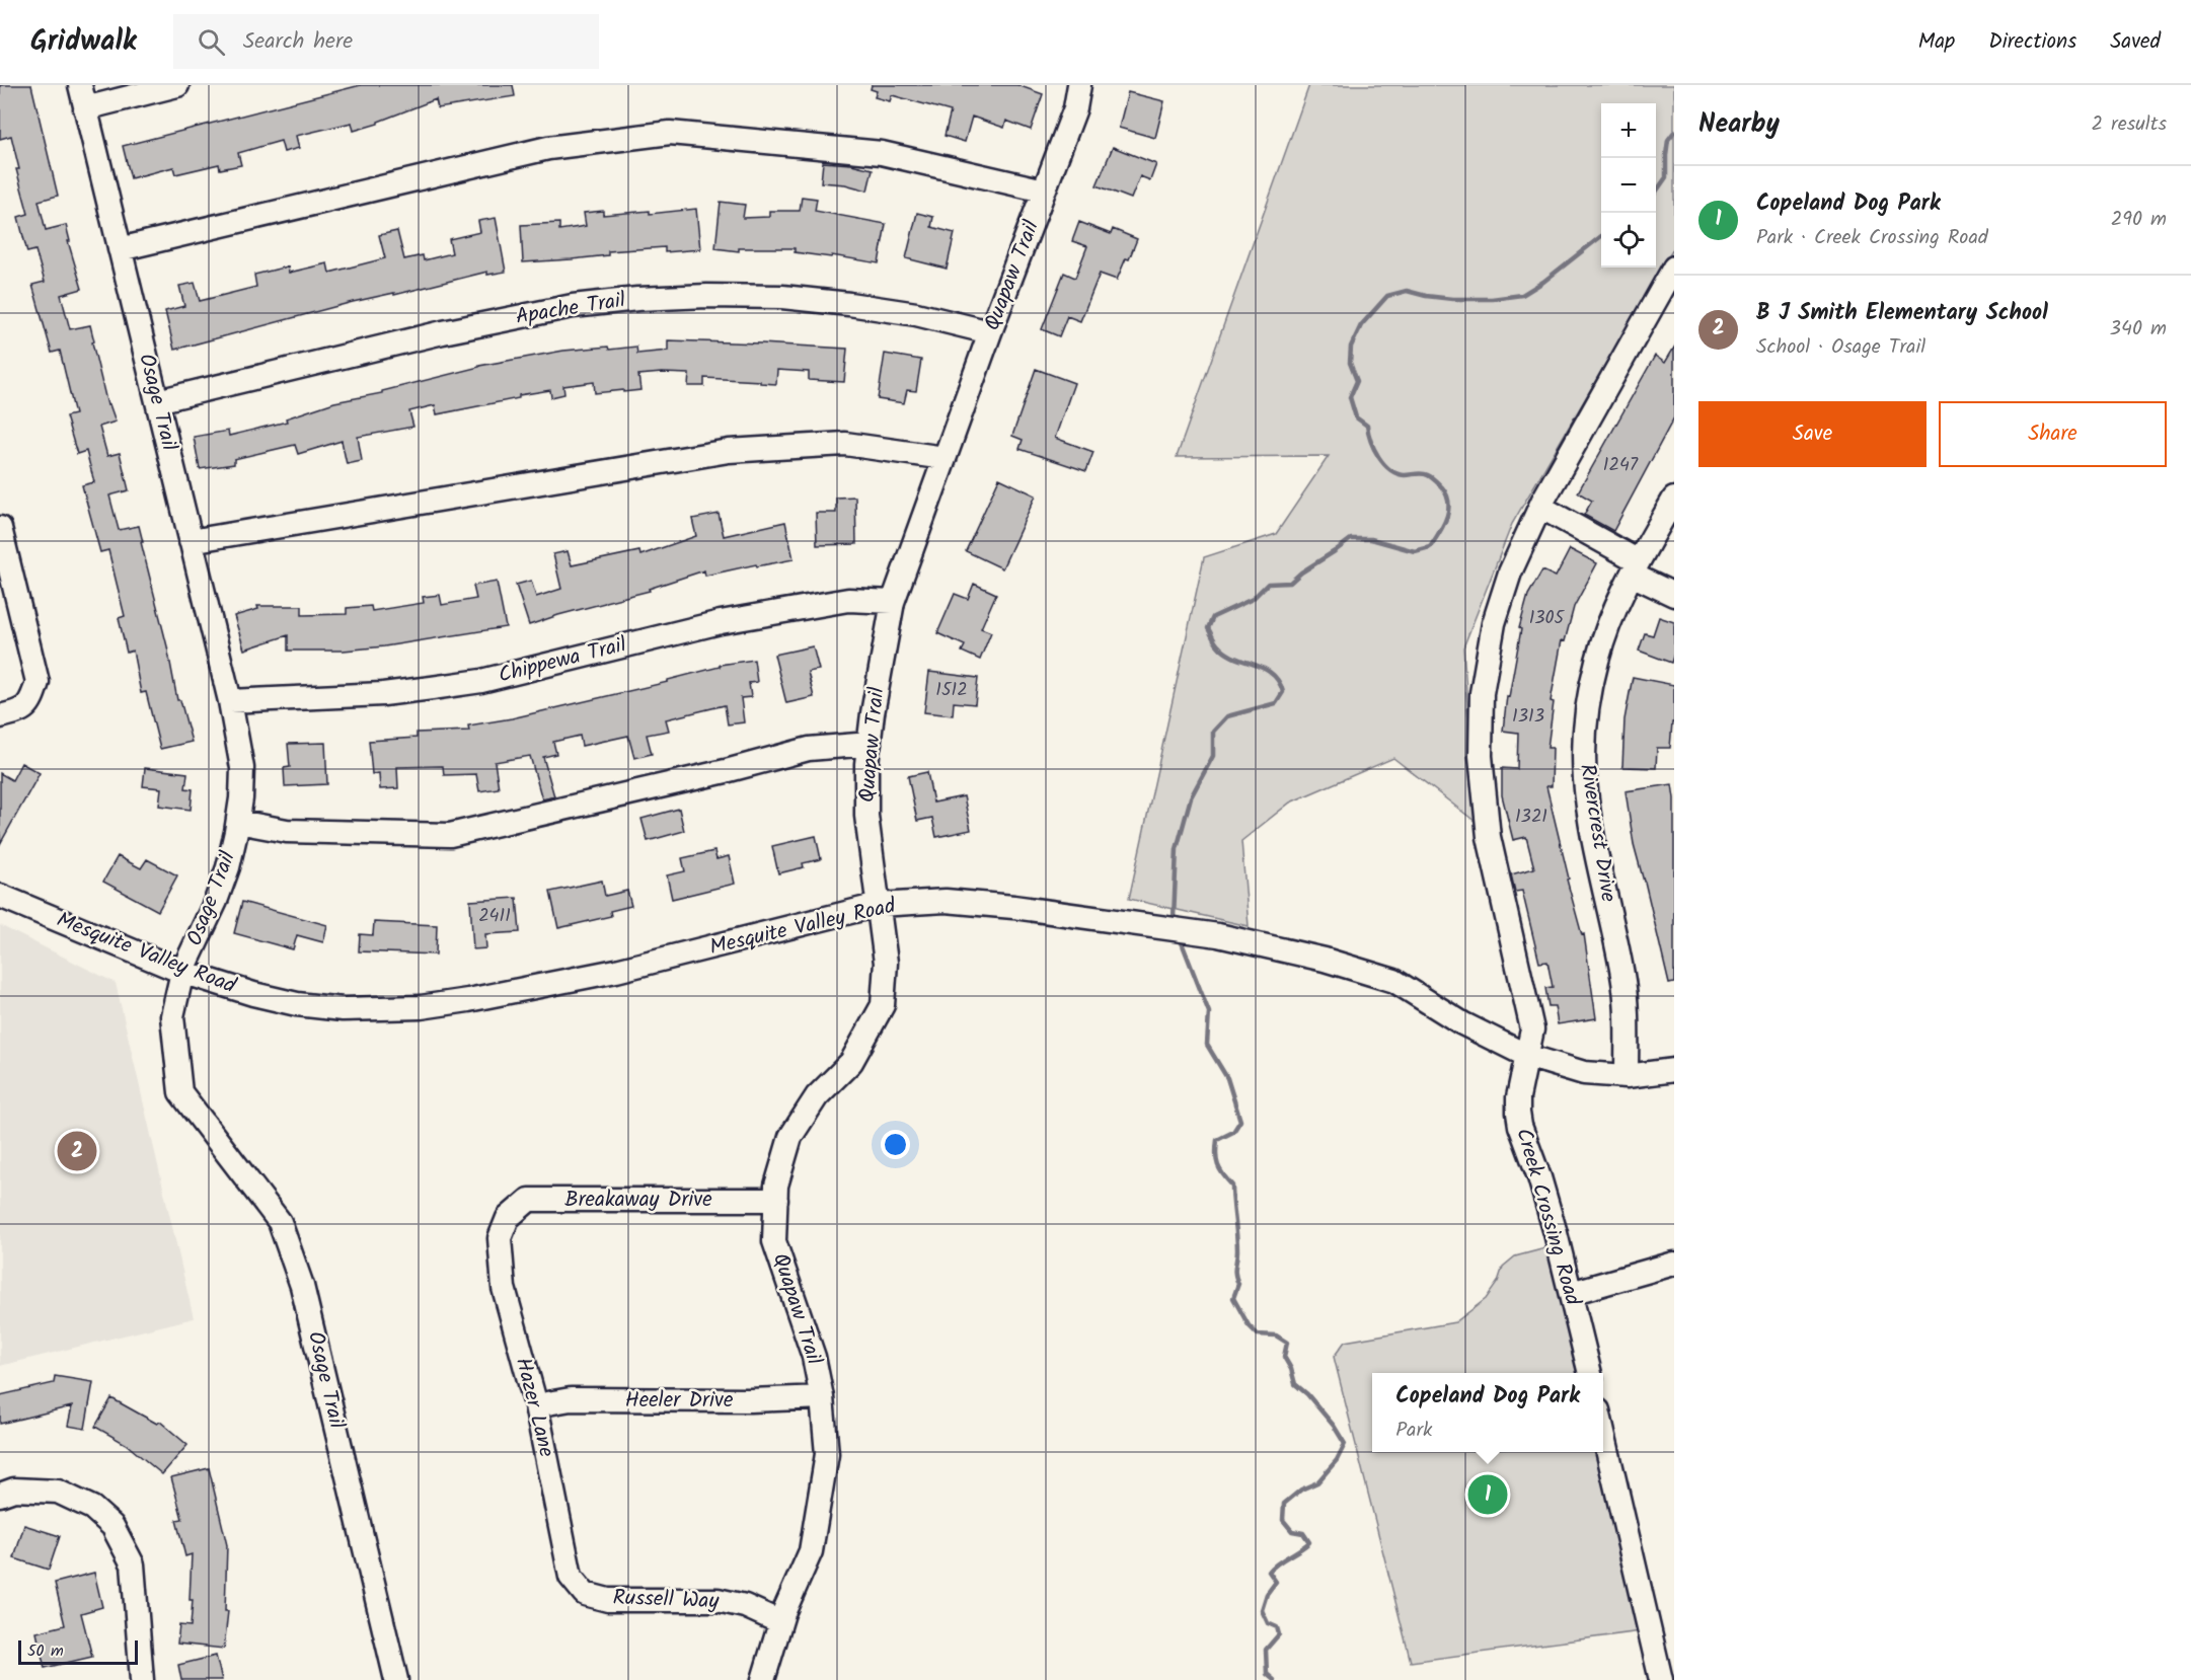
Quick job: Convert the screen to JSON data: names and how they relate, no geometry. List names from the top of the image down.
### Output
{
  "streets": {
    "street": [
      "Quapaw Trail",
      "Apache Trail",
      "Osage Trail",
      "Chippewa Trail",
      "Rivercrest Drive",
      "Mesquite Valley Road",
      "Breakaway Drive",
      "Creek Crossing Road",
      "Heeler Drive",
      "Hazer Lane",
      "Russell Way"
    ]
  },
  "crossings": [
    ["Quapaw Trail", "Apache Trail"],
    ["Quapaw Trail", "Chippewa Trail"],
    ["Quapaw Trail", "Mesquite Valley Road"],
    ["Quapaw Trail", "Breakaway Drive"],
    ["Quapaw Trail", "Heeler Drive"],
    ["Quapaw Trail", "Russell Way"],
    ["Apache Trail", "Osage Trail"],
    ["Osage Trail", "Chippewa Trail"],
    ["Osage Trail", "Mesquite Valley Road"],
    ["Rivercrest Drive", "Mesquite Valley Road"],
    ["Mesquite Valley Road", "Creek Crossing Road"],
    ["Breakaway Drive", "Hazer Lane"],
    ["Heeler Drive", "Hazer Lane"],
    ["Hazer Lane", "Russell Way"]
  ],
  "house_numbers": [
    "1247",
    "1305",
    "1512",
    "1313",
    "1321",
    "2411"
  ],
  "scale_bar": "50 m",
  "page": {
    "header": "Gridwalk",
    "search": "Search here",
    "nav": ["Map", "Directions", "Saved"],
    "heading": ["Nearby", "2 results"],
    "map_buttons": ["+", "−"],
    "list": [
      {
        "mark": "1",
        "name": "Copeland Dog Park",
        "note": "Park · Creek Crossing Road",
        "value": "290 m"
      },
      {
        "mark": "2",
        "name": "B J Smith Elementary School",
        "note": "School · Osage Trail",
        "value": "340 m"
      }
    ],
    "buttons": ["Save", "Share"],
    "pins": ["2", "1"],
    "popup": ["Copeland Dog Park", "Park"],
    "scale": "50 m"
  }
}
